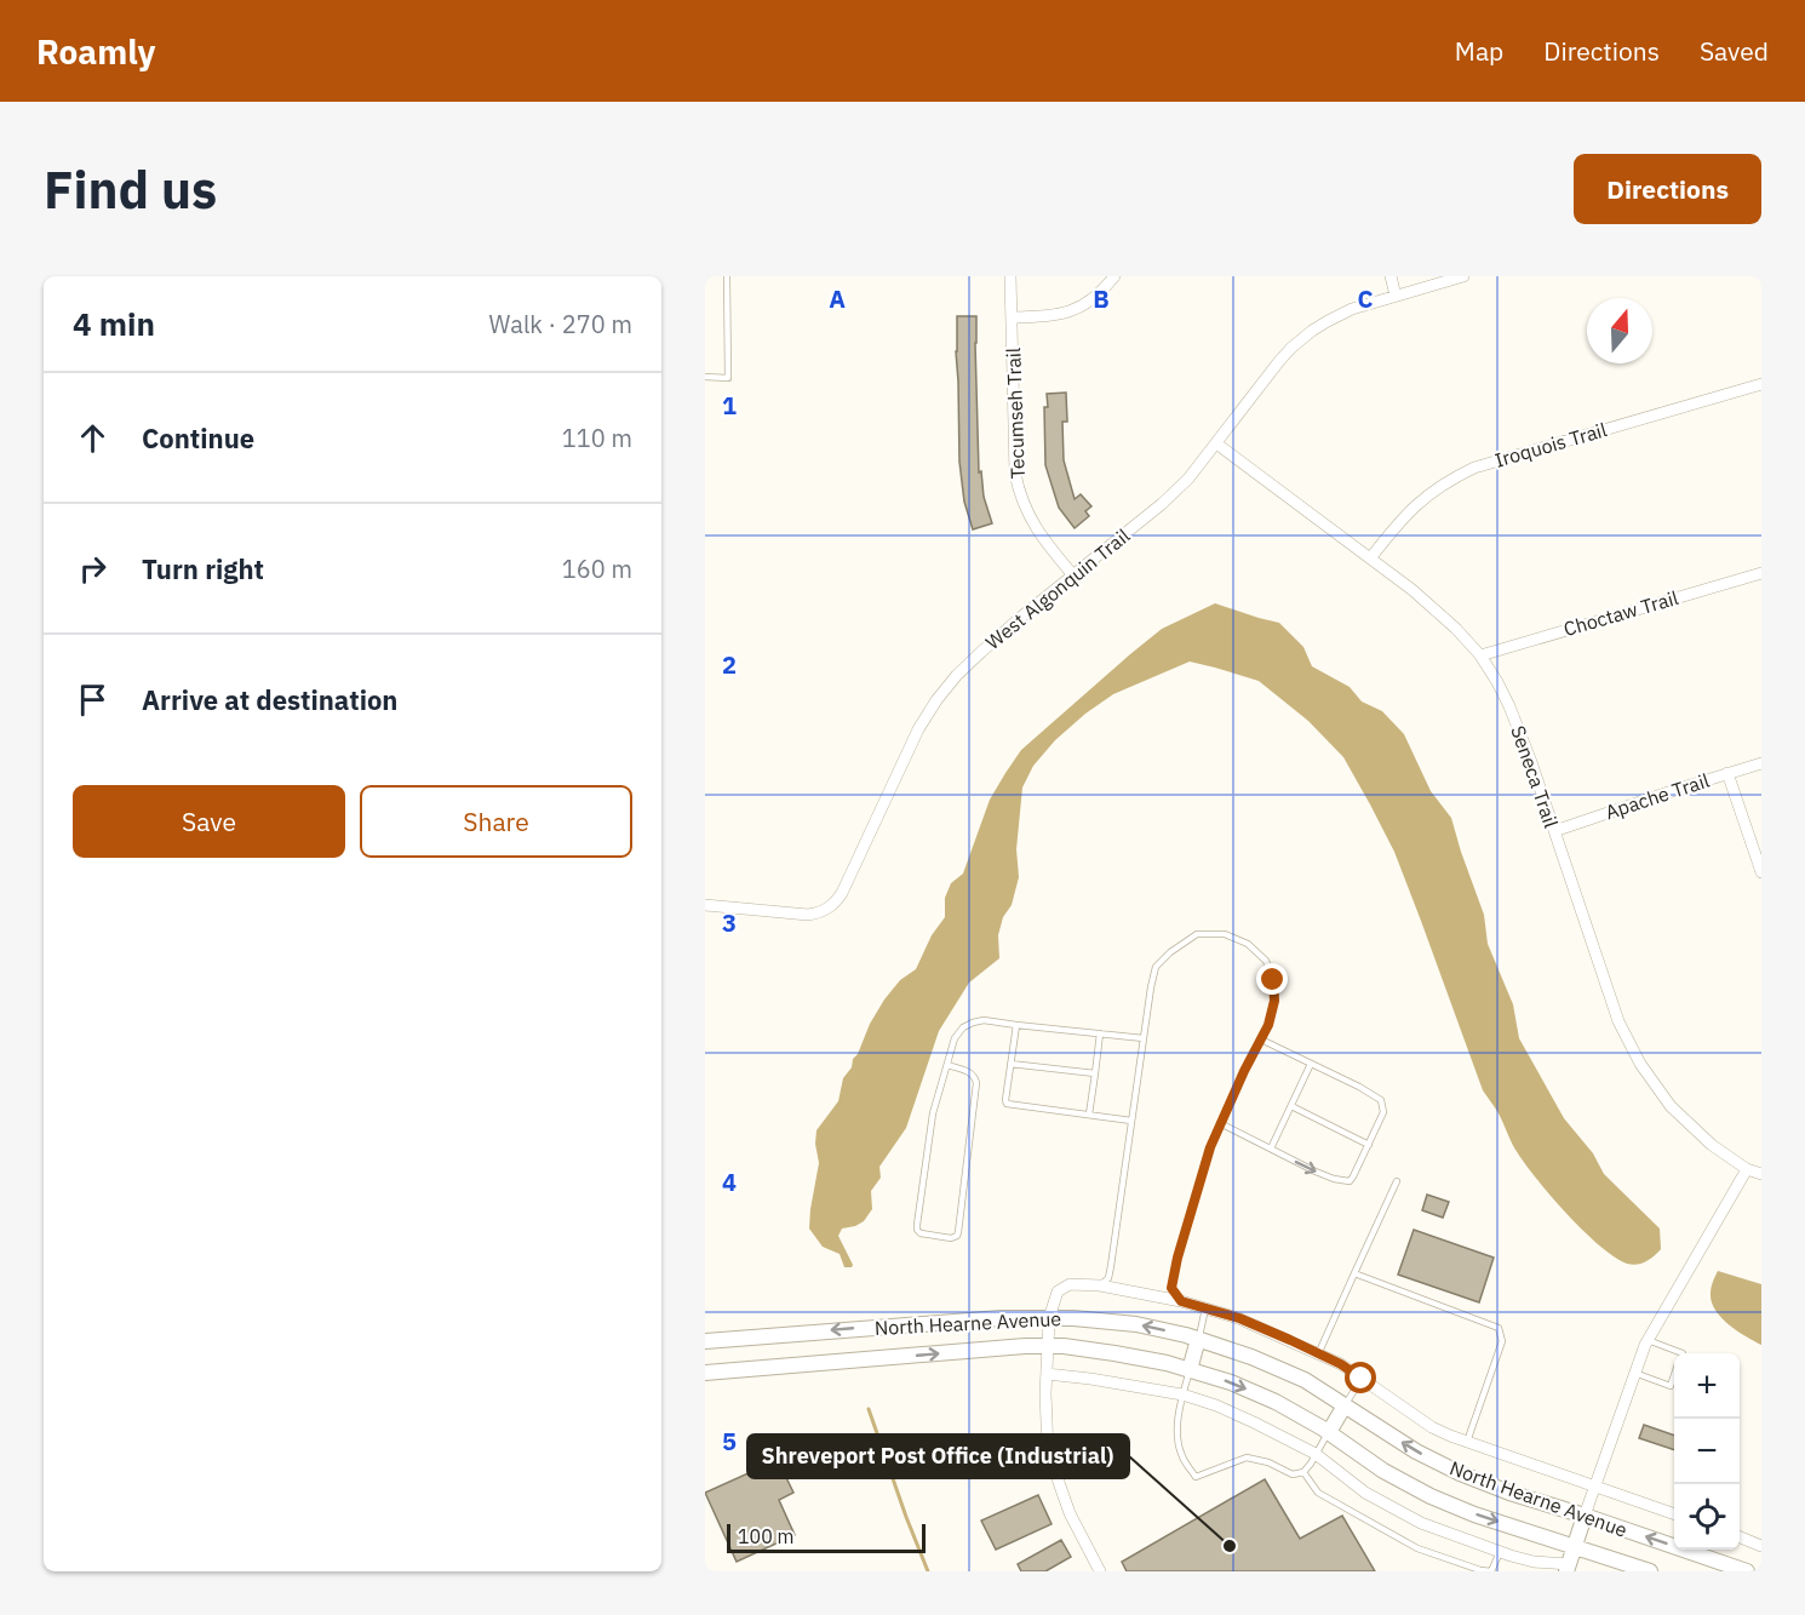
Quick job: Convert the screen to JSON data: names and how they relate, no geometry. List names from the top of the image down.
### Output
{
  "streets": {
    "street": [
      "Tecumseh Trail",
      "Iroquois Trail",
      "West Algonquin Trail",
      "Choctaw Trail",
      "Seneca Trail",
      "Apache Trail",
      "North Hearne Avenue"
    ]
  },
  "crossings": [
    ["Tecumseh Trail", "West Algonquin Trail"],
    ["Iroquois Trail", "Seneca Trail"],
    ["West Algonquin Trail", "Seneca Trail"],
    ["Choctaw Trail", "Seneca Trail"],
    ["Seneca Trail", "Apache Trail"]
  ],
  "places": ["Shreveport Post Office (Industrial)"],
  "scale_bar": "100 m",
  "north": "top",
  "page": {
    "header": "Roamly",
    "nav": ["Map", "Directions", "Saved"],
    "buttons": [
      "Directions",
      ["Save", "Share"]
    ],
    "title": "Find us",
    "heading": ["4 min", "Walk · 270 m"],
    "list": [
      ["Continue", "110 m"],
      ["Turn right", "160 m"],
      "Arrive at destination"
    ],
    "map_buttons": ["+", "−"],
    "scale": "100 m"
  },
  "grid": {
    "columns": ["A", "B", "C"],
    "rows": [
      "1",
      "2",
      "3",
      "4",
      "5"
    ]
  }
}
